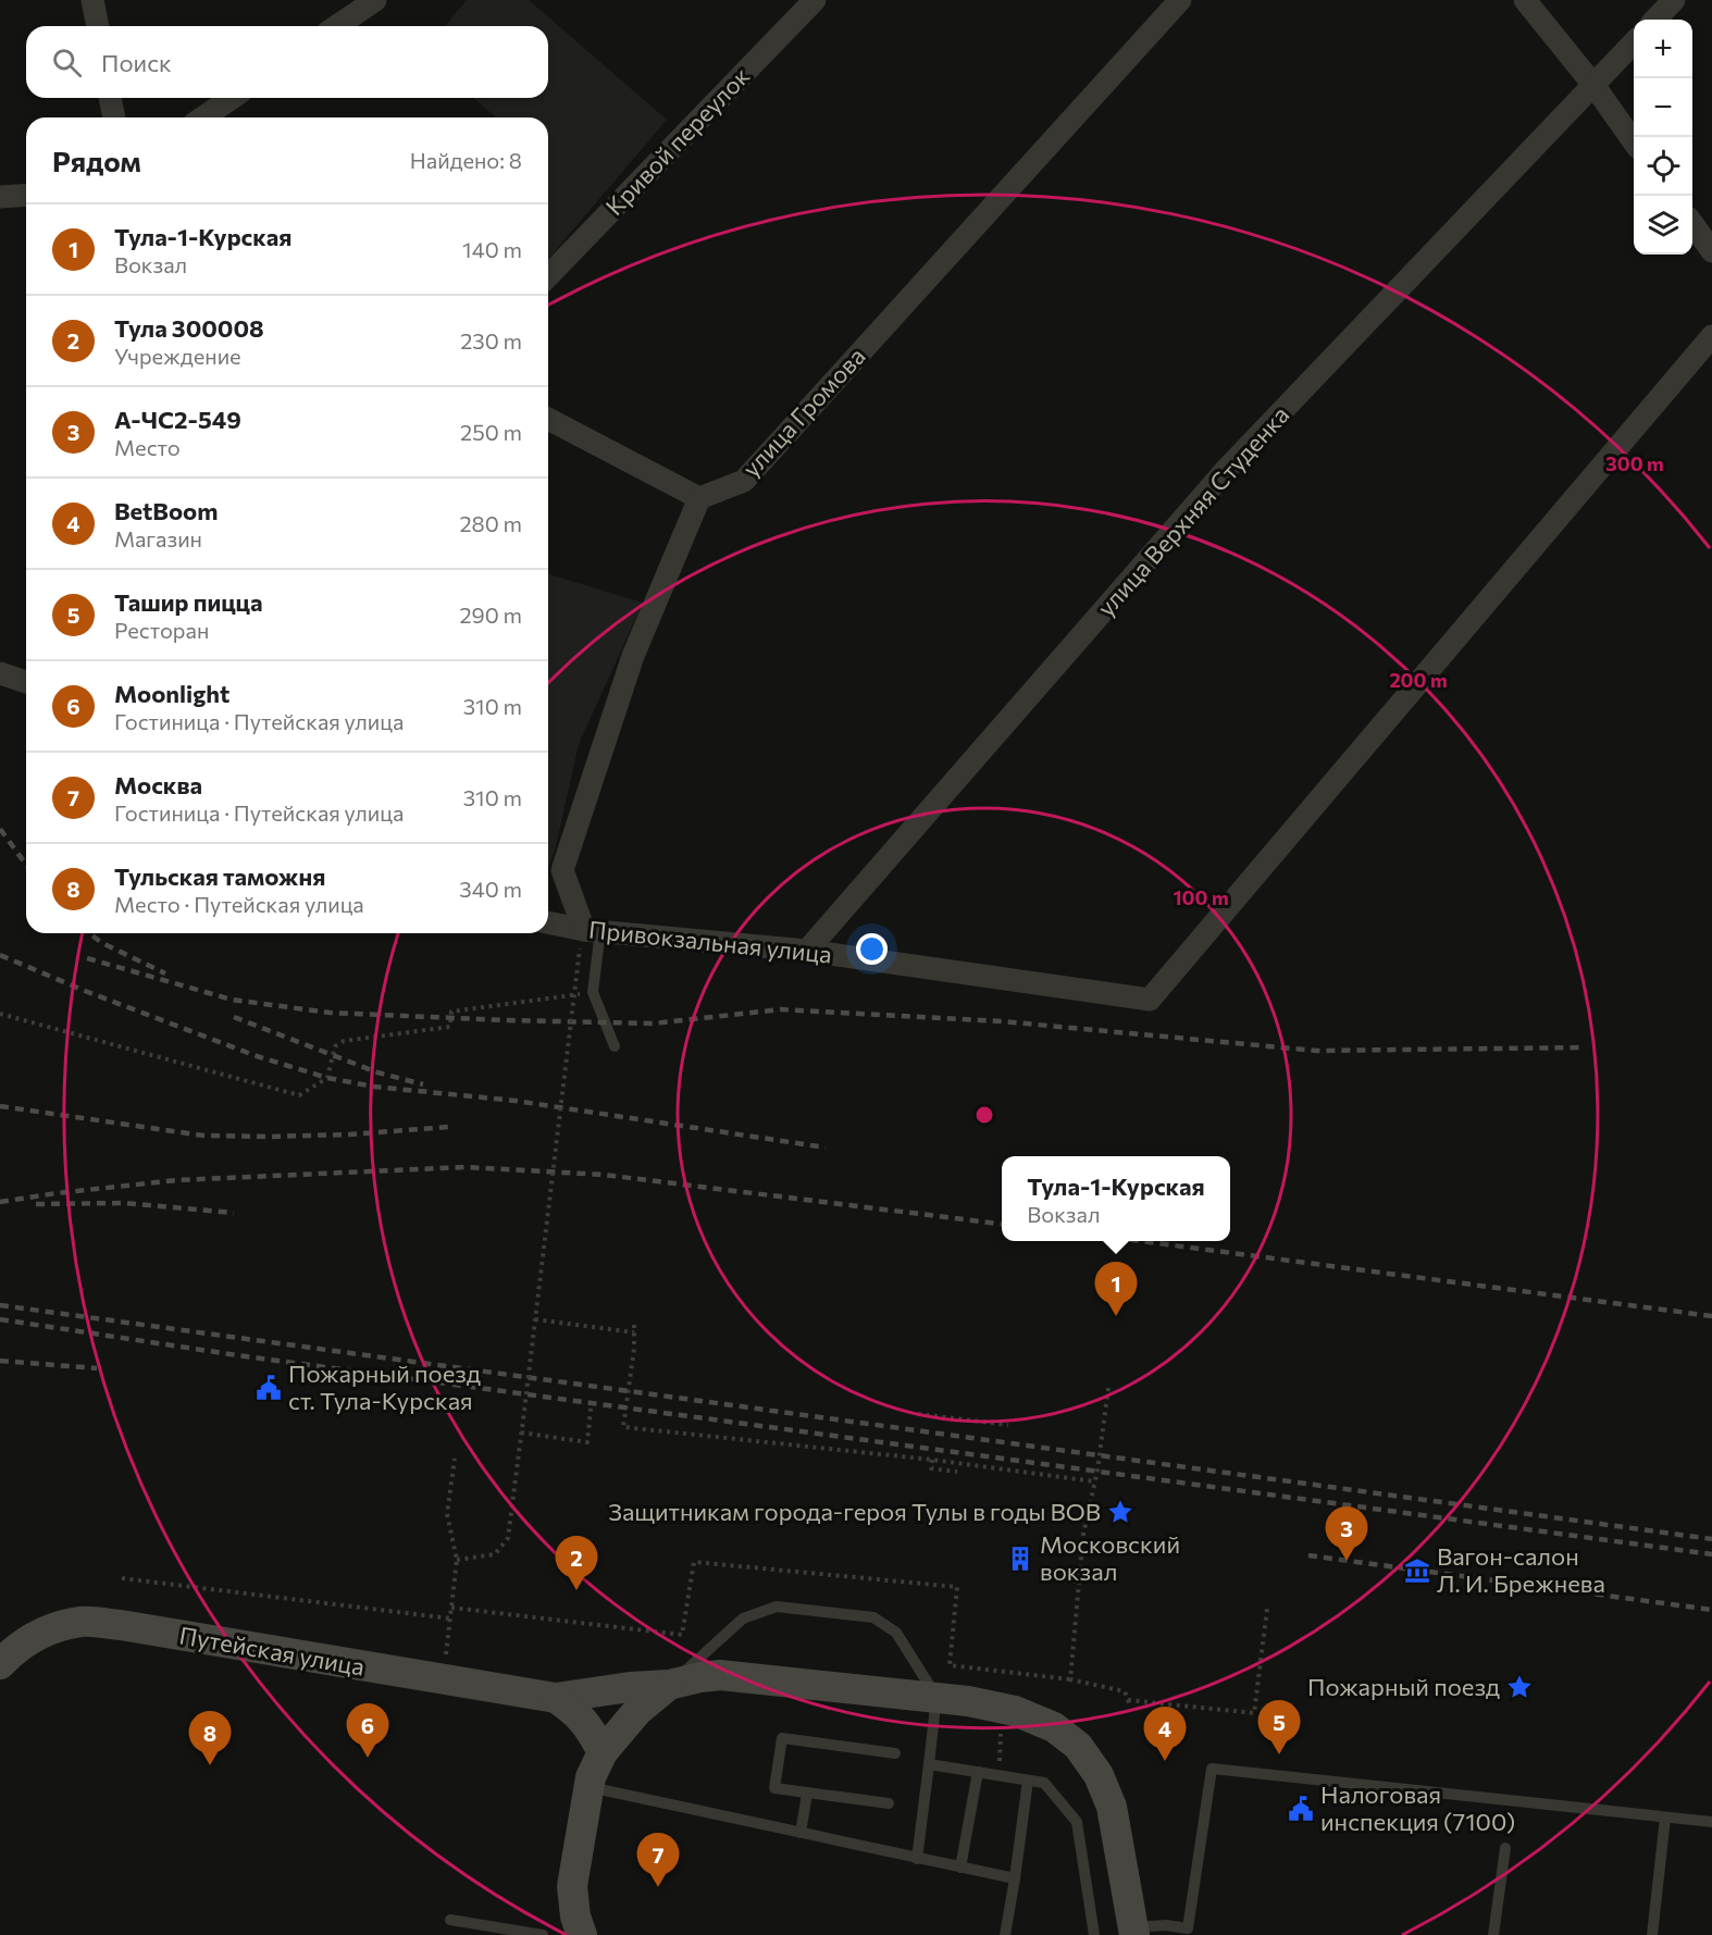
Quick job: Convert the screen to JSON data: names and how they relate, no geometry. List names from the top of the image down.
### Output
{
  "streets": {
    "street": [
      "Кривой переулок",
      "улица Громова",
      "улица Верхняя Cтуденка",
      "Привокзальная улица",
      "Путейская улица"
    ]
  },
  "crossings": [
    ["улица Верхняя Cтуденка", "Привокзальная улица"]
  ],
  "places": {
    "public building": ["Пожарный поезд ст. Тула-Курская", "Налоговая инспекция (7100)"],
    "place": ["Защитникам города-героя Тулы в годы ВОВ", "Пожарный поезд"],
    "building": ["Московский вокзал"],
    "museum": ["Вагон-салон Л. И. Брежнева"]
  },
  "page": {
    "map_buttons": ["+", "−"],
    "search": "Поиск",
    "heading": ["Рядом", "Найдено: 8"],
    "list": [
      {
        "mark": "1",
        "name": "Тула-1-Курская",
        "note": "Вокзал",
        "value": "140 m"
      },
      {
        "mark": "2",
        "name": "Тула 300008",
        "note": "Учреждение",
        "value": "230 m"
      },
      {
        "mark": "3",
        "name": "А-ЧС2-549",
        "note": "Место",
        "value": "250 m"
      },
      {
        "mark": "4",
        "name": "BetBoom",
        "note": "Магазин",
        "value": "280 m"
      },
      {
        "mark": "5",
        "name": "Ташир пицца",
        "note": "Ресторан",
        "value": "290 m"
      },
      {
        "mark": "6",
        "name": "Moonlight",
        "note": "Гостиница · Путейская улица",
        "value": "310 m"
      },
      {
        "mark": "7",
        "name": "Москва",
        "note": "Гостиница · Путейская улица",
        "value": "310 m"
      },
      {
        "mark": "8",
        "name": "Тульская таможня",
        "note": "Место · Путейская улица",
        "value": "340 m"
      }
    ],
    "popup": ["Тула-1-Курская", "Вокзал"],
    "pins": [
      "1",
      "3",
      "2",
      "5",
      "6",
      "4",
      "8",
      "7"
    ]
  },
  "rings": ["300 m", "200 m", "100 m"]
}
